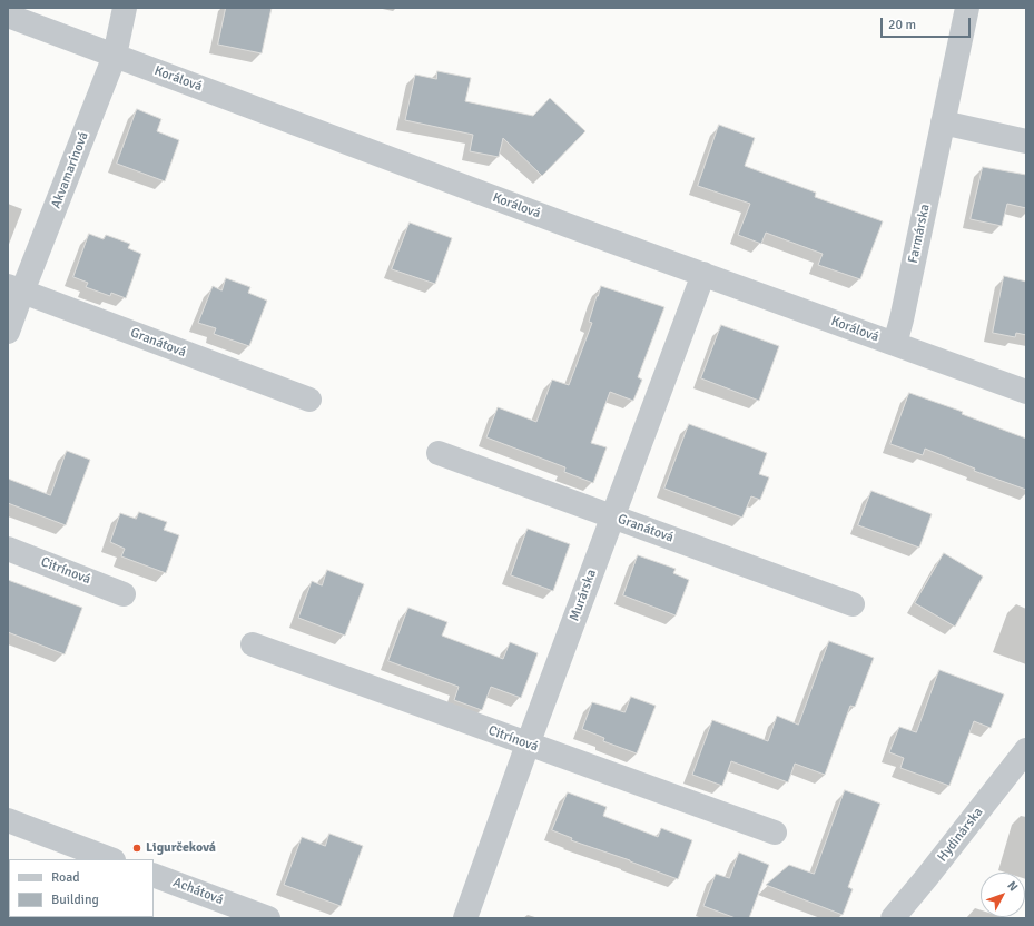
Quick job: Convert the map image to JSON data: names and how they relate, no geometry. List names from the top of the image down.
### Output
{
  "streets": {
    "street": [
      "Korálová",
      "Akvamarínová",
      "Farmárska",
      "Granátová",
      "Citrínová",
      "Murárska",
      "Hydinárska",
      "Achátová"
    ]
  },
  "crossings": [
    ["Korálová", "Akvamarínová"],
    ["Korálová", "Farmárska"],
    ["Korálová", "Murárska"],
    ["Akvamarínová", "Granátová"],
    ["Granátová", "Murárska"],
    ["Citrínová", "Murárska"]
  ],
  "places": ["Ligurčeková"],
  "legend": ["Road", "Building"],
  "scale_bar": "20 m",
  "north": "top right"
}
